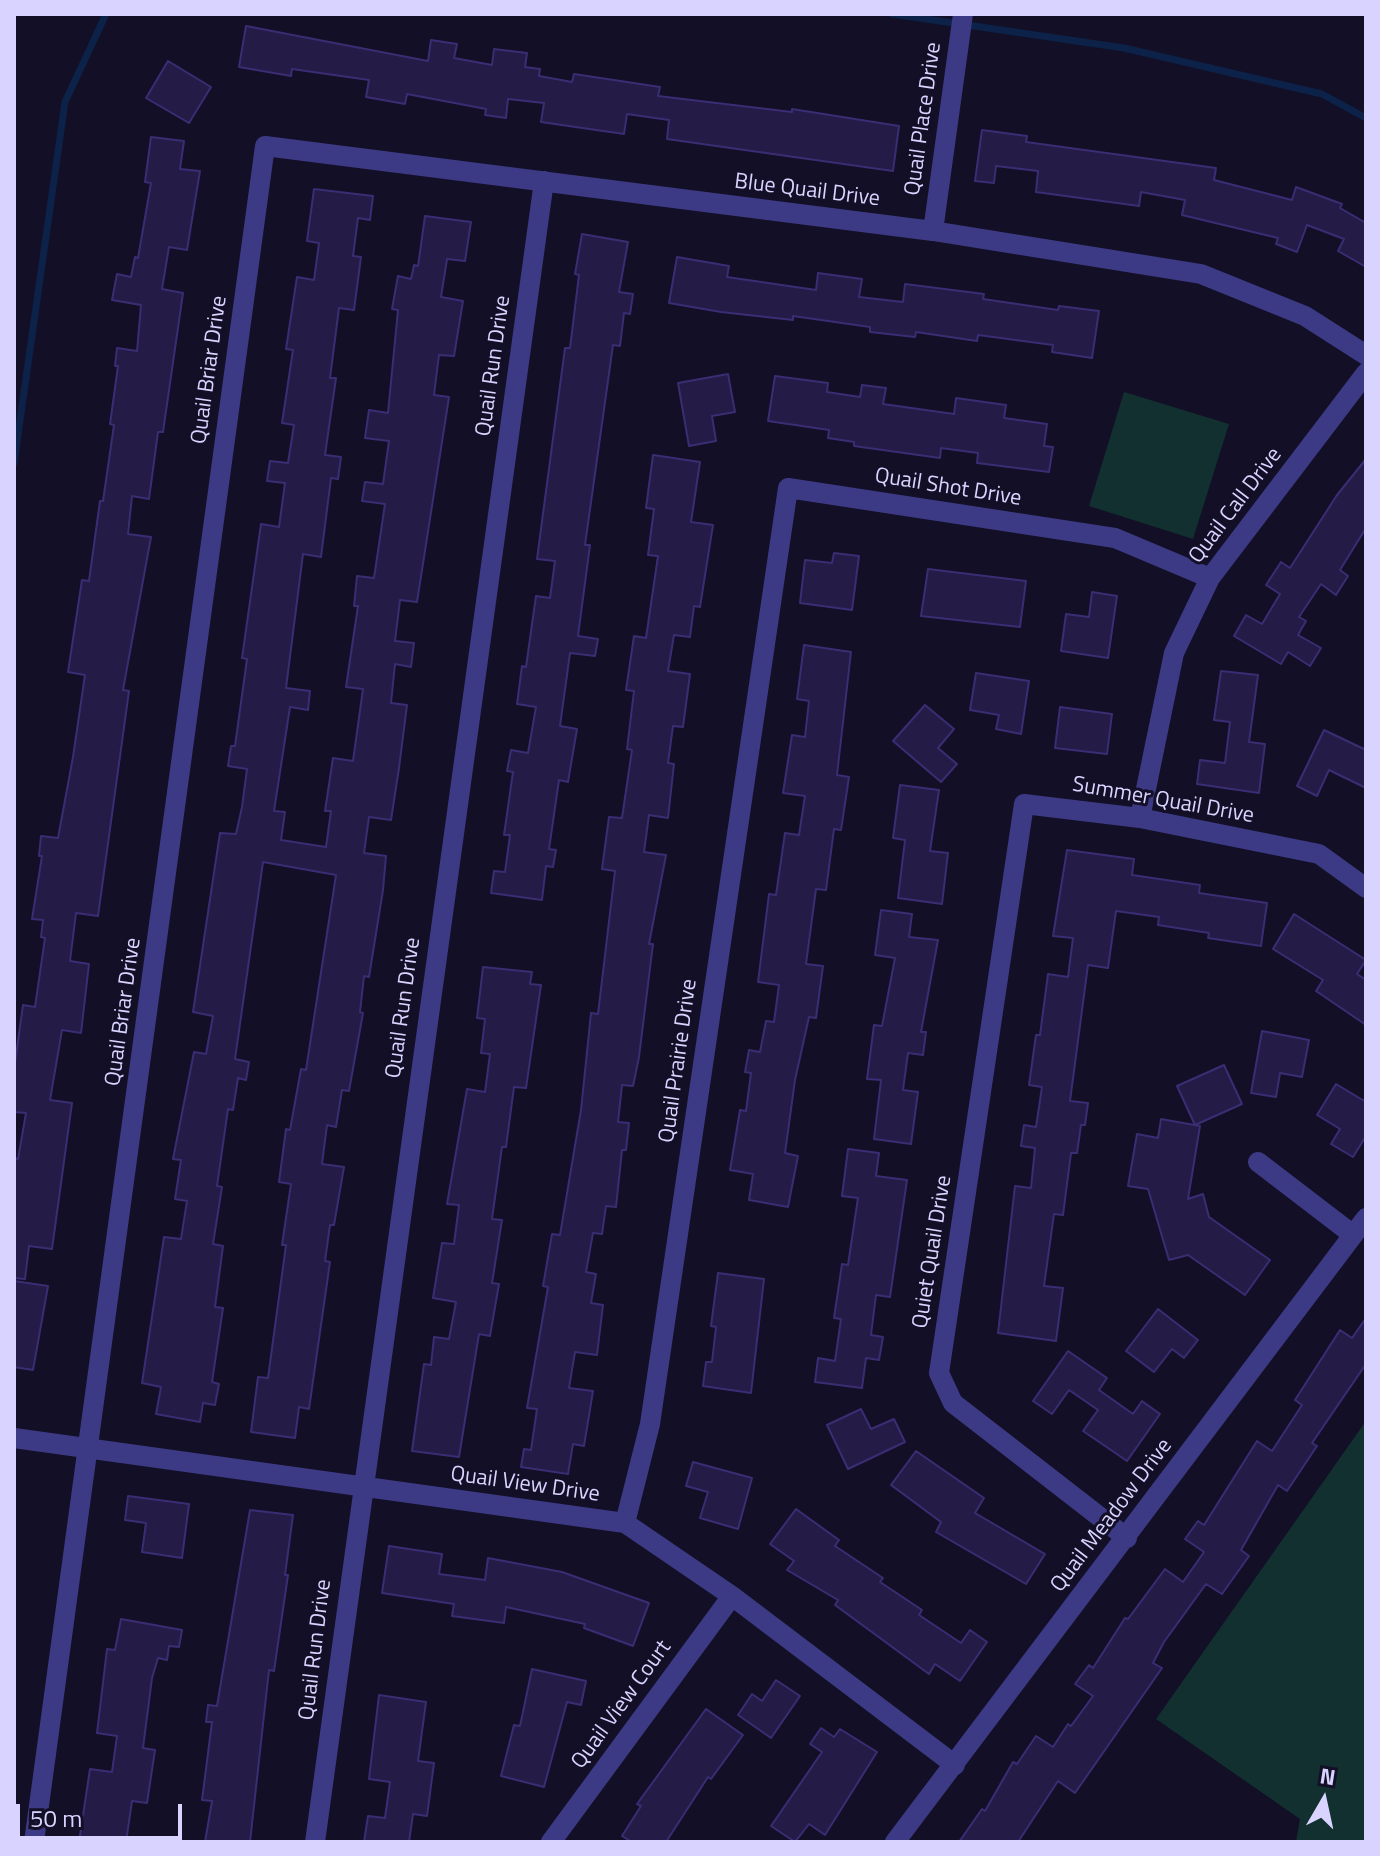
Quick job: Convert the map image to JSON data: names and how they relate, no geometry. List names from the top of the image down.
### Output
{
  "streets": {
    "street": [
      "Quail Place Drive",
      "Blue Quail Drive",
      "Quail Run Drive",
      "Quail Briar Drive",
      "Quail Shot Drive",
      "Quail Call Drive",
      "Summer Quail Drive",
      "Quail Prairie Drive",
      "Quiet Quail Drive",
      "Quail View Drive",
      "Quail Meadow Drive",
      "Quail View Court"
    ]
  },
  "crossings": [
    ["Quail Place Drive", "Blue Quail Drive"],
    ["Blue Quail Drive", "Quail Run Drive"],
    ["Blue Quail Drive", "Quail Briar Drive"],
    ["Quail Run Drive", "Quail View Drive"],
    ["Quail Briar Drive", "Quail View Drive"],
    ["Quail Shot Drive", "Quail Call Drive"],
    ["Quail Shot Drive", "Quail Prairie Drive"],
    ["Quail Call Drive", "Summer Quail Drive"],
    ["Summer Quail Drive", "Quiet Quail Drive"],
    ["Quail Prairie Drive", "Quail View Drive"],
    ["Quiet Quail Drive", "Quail Meadow Drive"],
    ["Quail View Drive", "Quail Meadow Drive"],
    ["Quail View Drive", "Quail View Court"]
  ],
  "scale_bar": "50 m",
  "north": "top"
}
